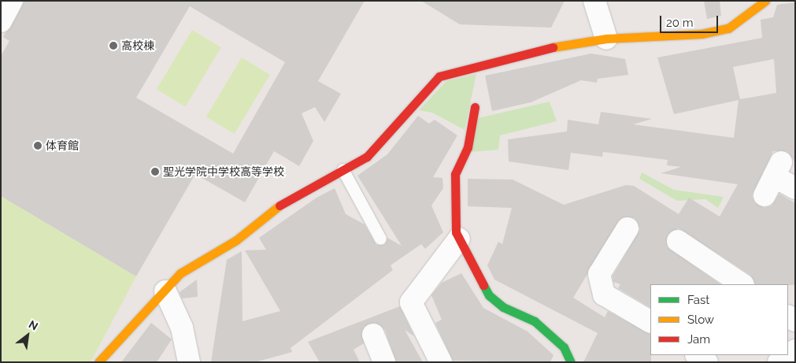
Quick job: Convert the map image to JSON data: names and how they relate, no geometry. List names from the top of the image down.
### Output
{
  "places": ["高校棟", "体育館", "聖光学院中学校高等学校"],
  "legend": ["Fast", "Slow", "Jam"],
  "scale_bar": "20 m",
  "north": "top right"
}
